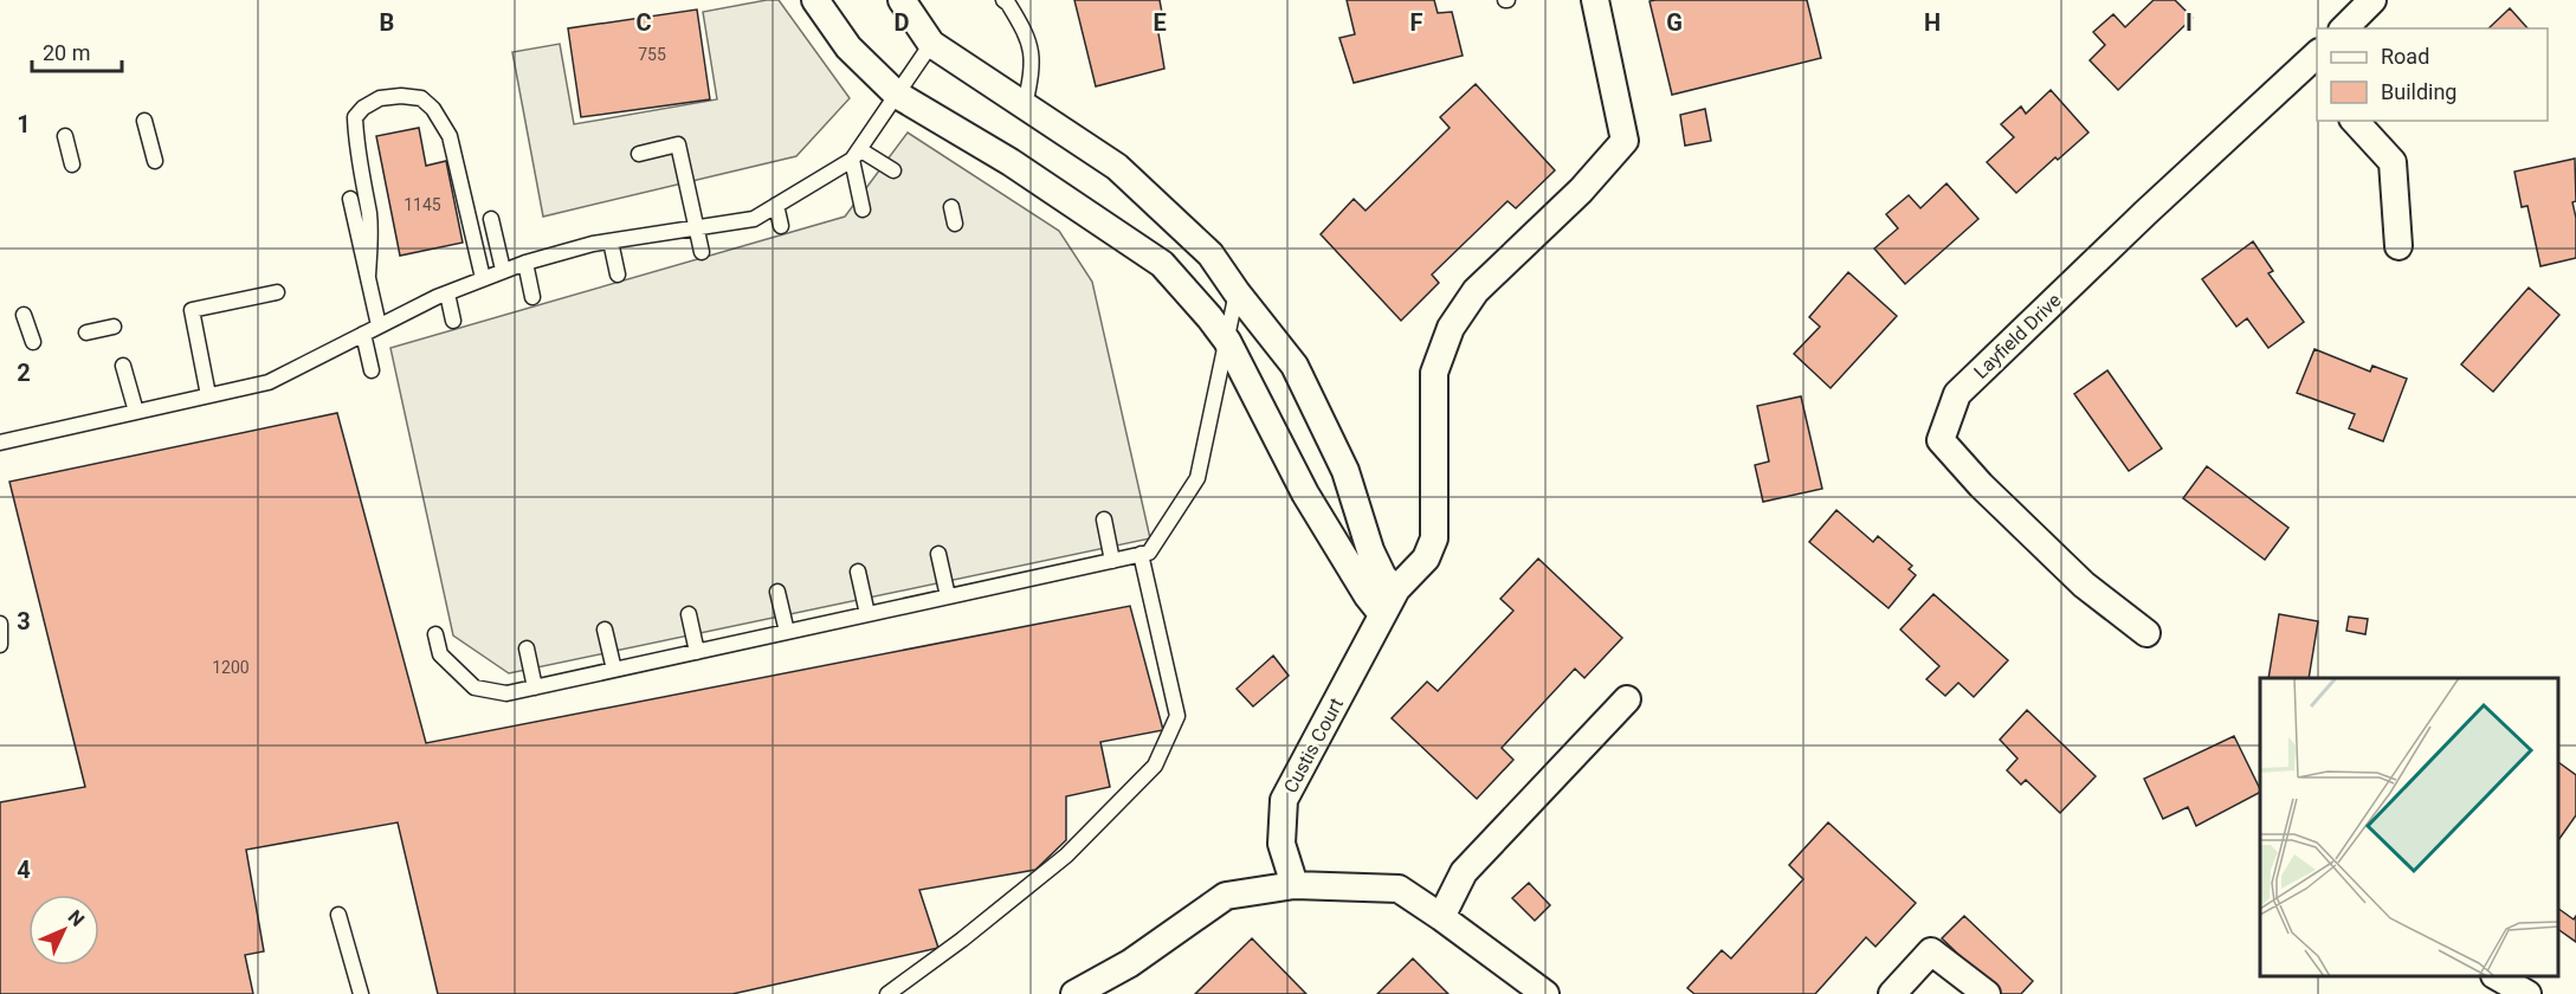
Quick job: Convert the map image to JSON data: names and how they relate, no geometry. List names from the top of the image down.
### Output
{
  "streets": {
    "street": ["Layfield Drive", "Custis Court"]
  },
  "house_numbers": ["755", "1145", "1200"],
  "legend": ["Road", "Building"],
  "scale_bar": "20 m",
  "north": "top right",
  "grid": {
    "columns": [
      "B",
      "C",
      "D",
      "E",
      "F",
      "G",
      "H",
      "I"
    ],
    "rows": [
      "1",
      "2",
      "3",
      "4"
    ]
  }
}
